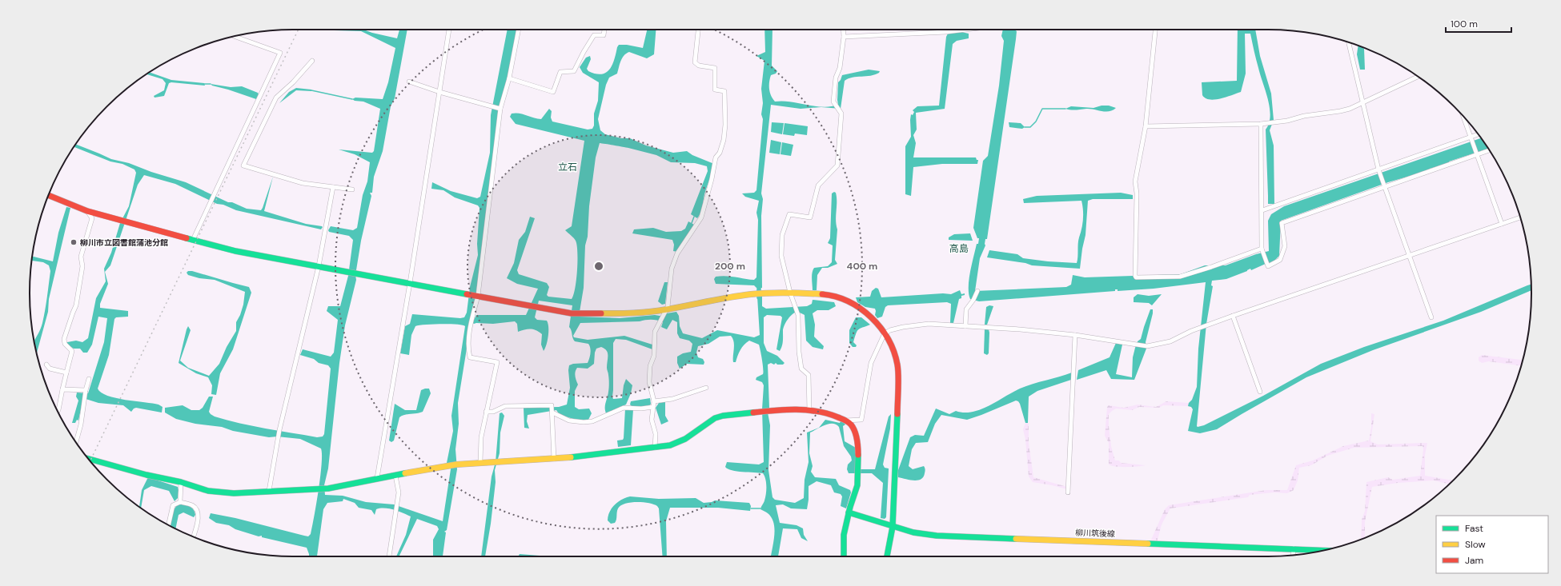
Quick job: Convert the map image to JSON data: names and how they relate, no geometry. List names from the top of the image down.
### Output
{
  "streets": {
    "street": ["柳川筑後線"]
  },
  "districts": ["立石", "高島"],
  "places": ["柳川市立図書館蒲池分館"],
  "legend": ["Fast", "Slow", "Jam"],
  "scale_bar": "100 m",
  "rings": ["200 m", "400 m"]
}
